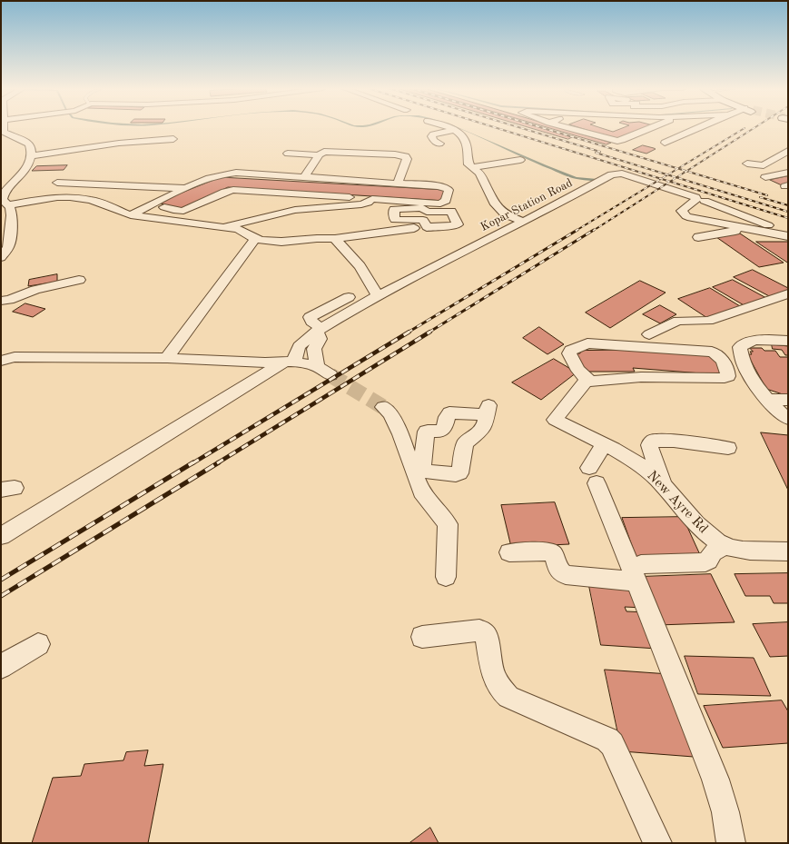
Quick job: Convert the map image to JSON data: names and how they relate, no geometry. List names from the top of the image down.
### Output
{
  "streets": {
    "street": ["Kopar Station Road", "New Ayre Rd"]
  }
}
